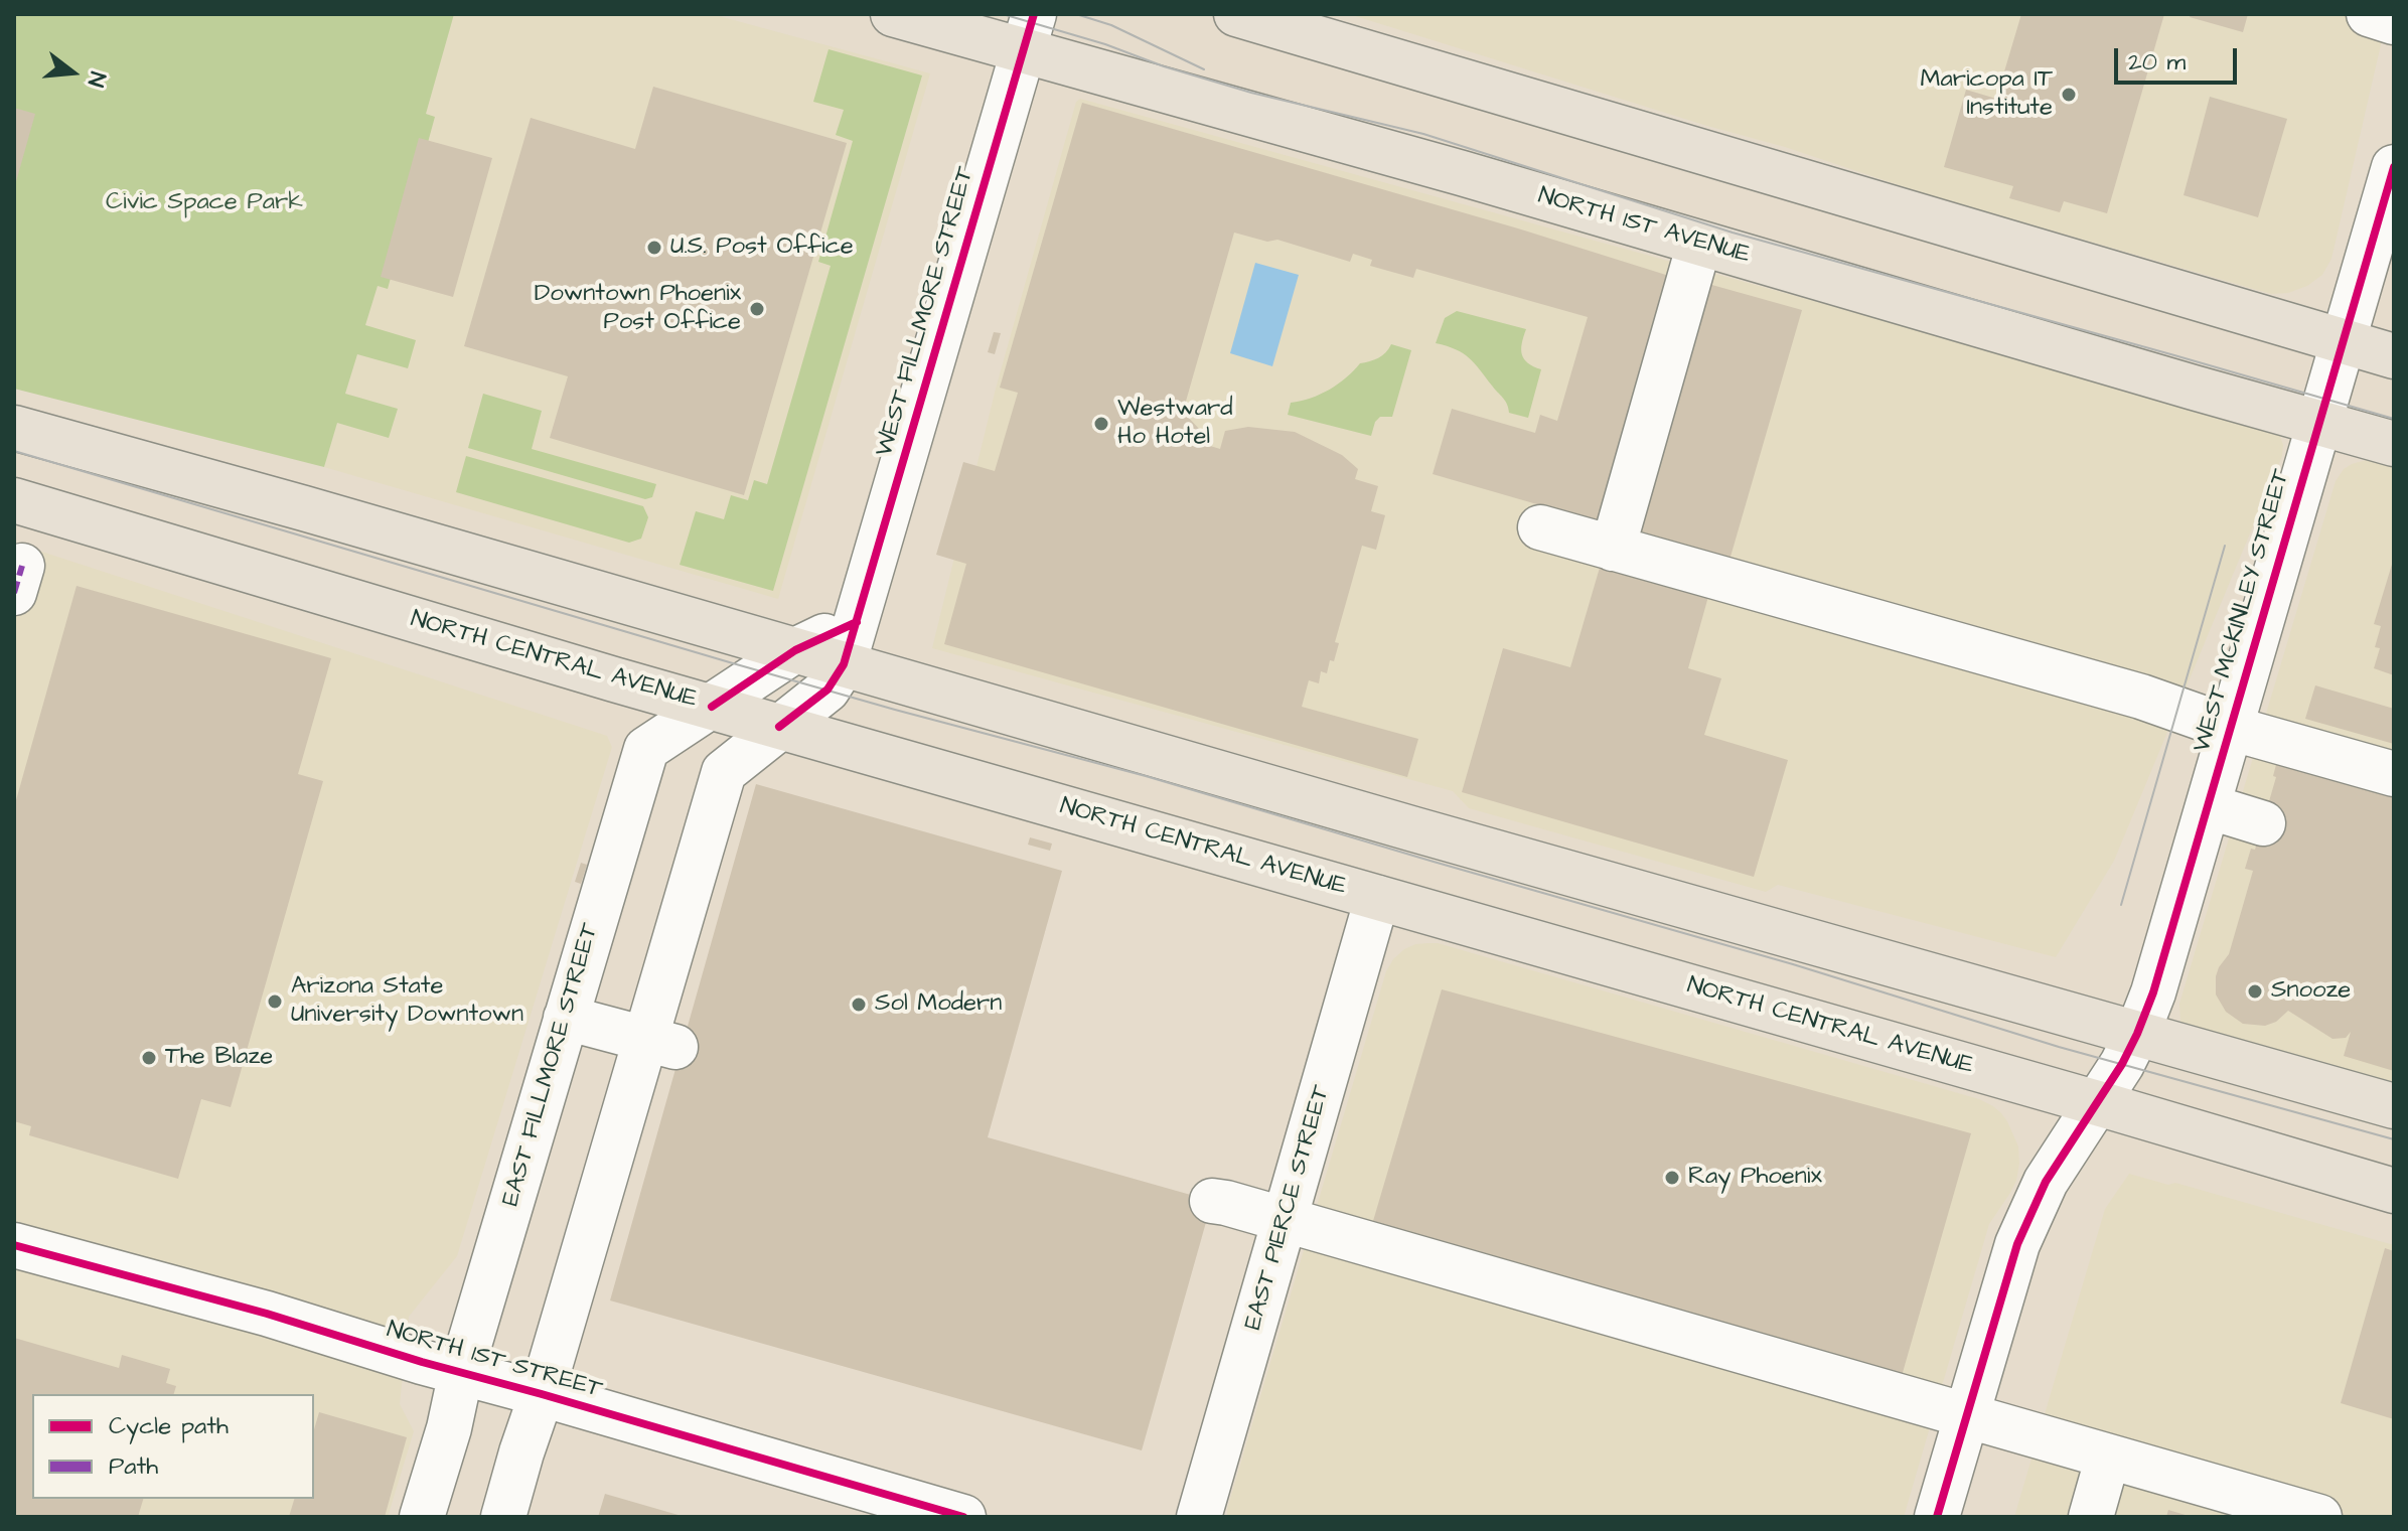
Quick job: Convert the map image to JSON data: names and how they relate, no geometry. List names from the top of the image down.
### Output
{
  "streets": {
    "main road": ["NORTH 1ST AVENUE", "NORTH CENTRAL AVENUE"],
    "street": [
      "WEST FILLMORE STREET",
      "WEST MCKINLEY STREET",
      "EAST FILLMORE STREET",
      "EAST PIERCE STREET",
      "NORTH 1ST STREET"
    ]
  },
  "crossings": [
    ["NORTH 1ST AVENUE", "WEST FILLMORE STREET"],
    ["NORTH 1ST AVENUE", "WEST MCKINLEY STREET"],
    ["WEST MCKINLEY STREET", "NORTH CENTRAL AVENUE"],
    ["NORTH CENTRAL AVENUE", "EAST FILLMORE STREET"],
    ["NORTH CENTRAL AVENUE", "EAST PIERCE STREET"],
    ["EAST FILLMORE STREET", "NORTH 1ST STREET"]
  ],
  "parks": ["Civic Space Park"],
  "places": [
    "Maricopa IT Institute",
    "U.S. Post Office",
    "Downtown Phoenix Post Office",
    "Westward Ho Hotel",
    "Snooze",
    "Arizona State University Downtown",
    "Sol Modern",
    "The Blaze",
    "Ray Phoenix"
  ],
  "legend": ["Cycle path", "Path"],
  "scale_bar": "20 m",
  "north": "right"
}
